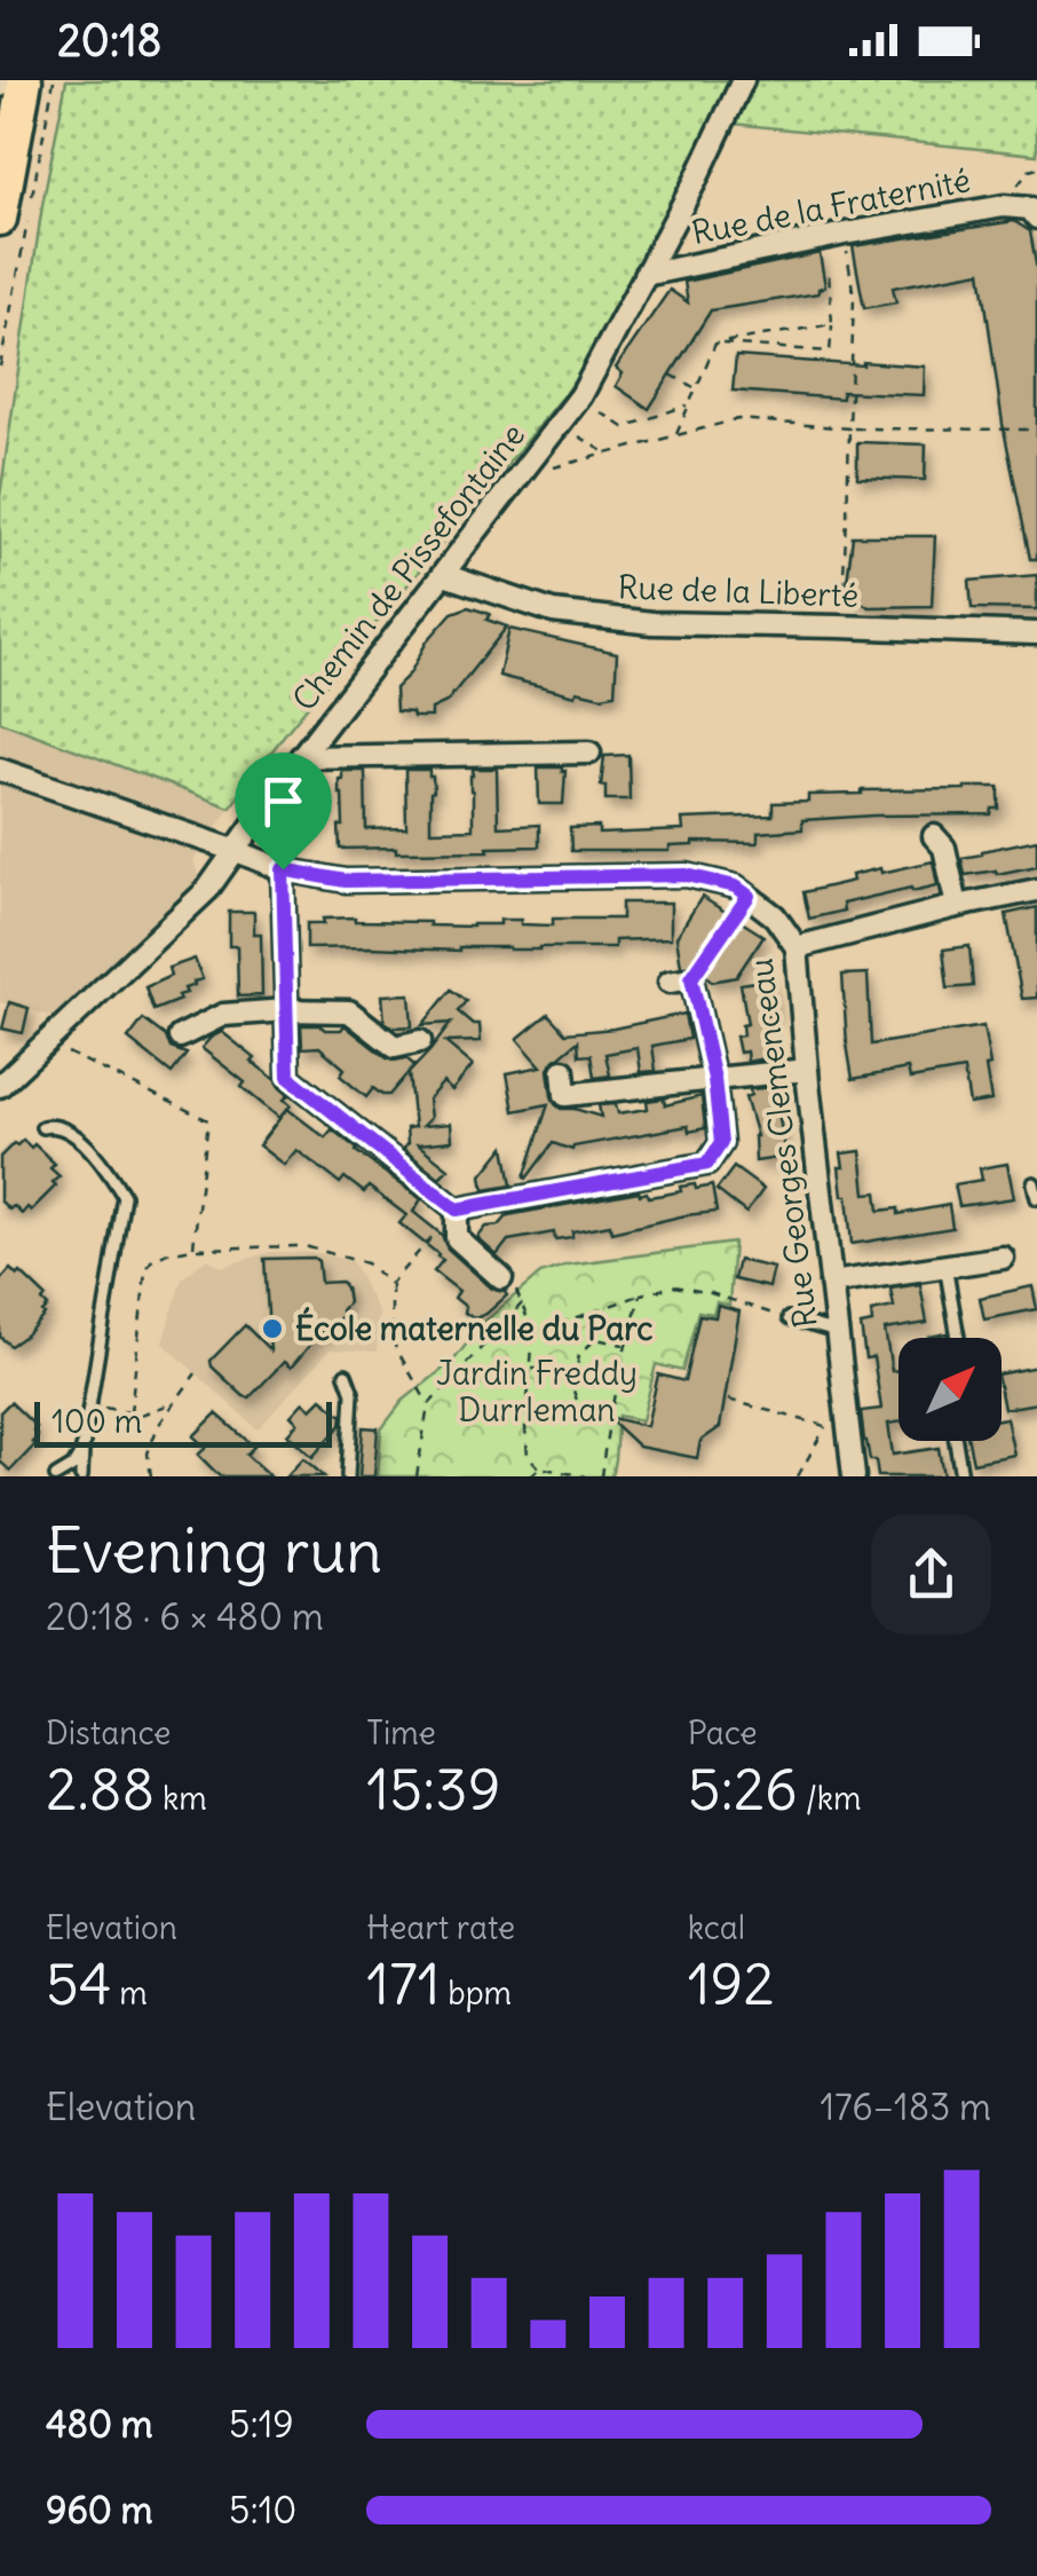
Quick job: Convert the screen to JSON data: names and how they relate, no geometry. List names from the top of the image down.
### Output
{
  "streets": {
    "street": [
      "Rue de la Fraternité",
      "Chemin de Pissefontaine",
      "Rue de la Liberté",
      "Rue Georges Clemenceau"
    ]
  },
  "crossings": [
    ["Rue de la Fraternité", "Chemin de Pissefontaine"],
    ["Chemin de Pissefontaine", "Rue de la Liberté"],
    ["Chemin de Pissefontaine", "Rue Georges Clemenceau"]
  ],
  "parks": ["Jardin Freddy Durrleman"],
  "places": ["École maternelle du Parc"],
  "scale_bar": "100 m",
  "north": "top right",
  "page": {
    "status": "20:18",
    "scale": "100 m",
    "heading": ["Evening run", "20:18 · 6 × 480 m"],
    "stats": [
      ["Distance", "2.88 km"],
      ["Time", "15:39"],
      ["Pace", "5:26 /km"],
      ["Elevation", "54 m"],
      ["Heart rate", "171 bpm"],
      ["kcal", "192"]
    ],
    "chart": ["Elevation", "176–183 m"],
    "list": [
      {
        "name": "480 m",
        "note": "5:19"
      },
      {
        "name": "960 m",
        "note": "5:10"
      }
    ]
  }
}
